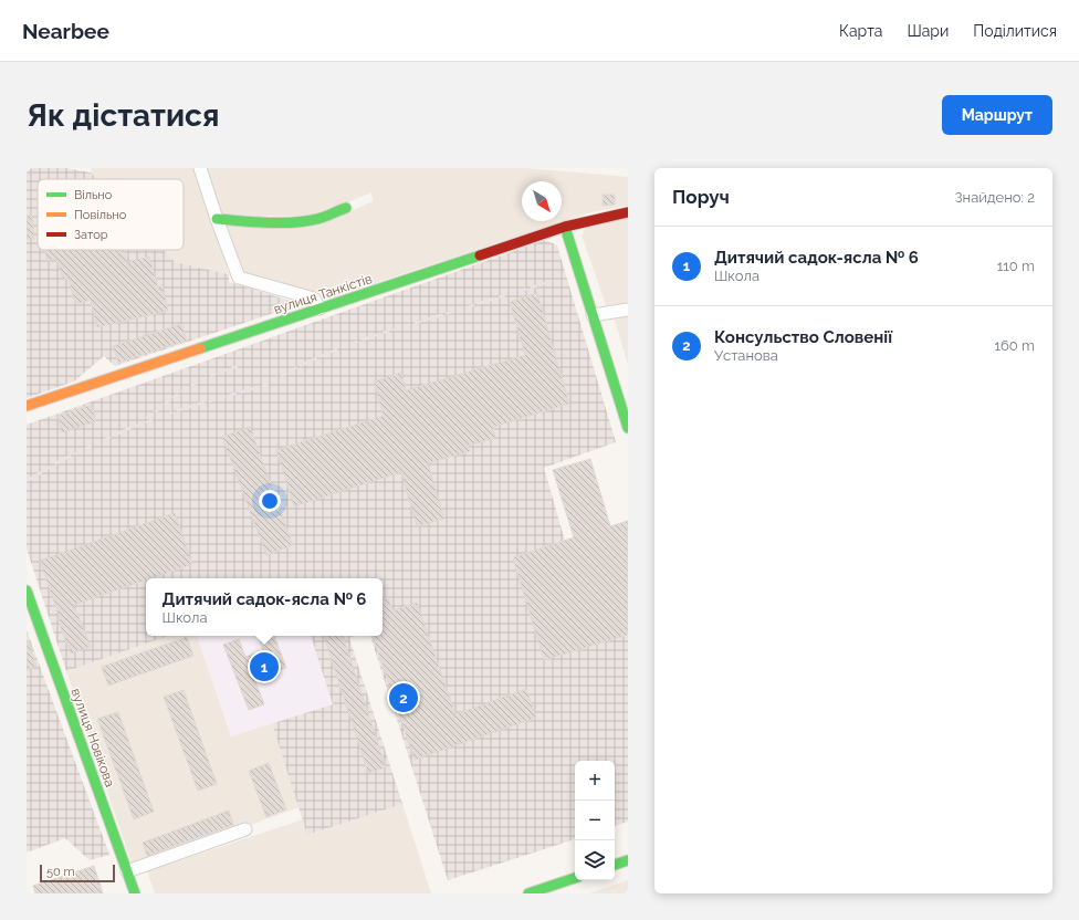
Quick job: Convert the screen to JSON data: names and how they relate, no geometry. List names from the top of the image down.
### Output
{
  "streets": {
    "street": ["вулиця Танкістів", "вулиця Новікова"]
  },
  "legend": ["Вільно", "Повільно", "Затор"],
  "scale_bar": "50 m",
  "north": "bottom right",
  "page": {
    "header": "Nearbee",
    "nav": ["Карта", "Шари", "Поділитися"],
    "buttons": "Маршрут",
    "title": "Як дістатися",
    "heading": ["Поруч", "Знайдено: 2"],
    "list": [
      {
        "mark": "1",
        "name": "Дитячий садок-ясла № 6",
        "note": "Школа",
        "value": "110 m"
      },
      {
        "mark": "2",
        "name": "Консульство Словенії",
        "note": "Установа",
        "value": "160 m"
      }
    ],
    "popup": ["Дитячий садок-ясла № 6", "Школа"],
    "pins": ["1", "2"],
    "map_buttons": ["+", "−"],
    "scale": "50 m"
  }
}
